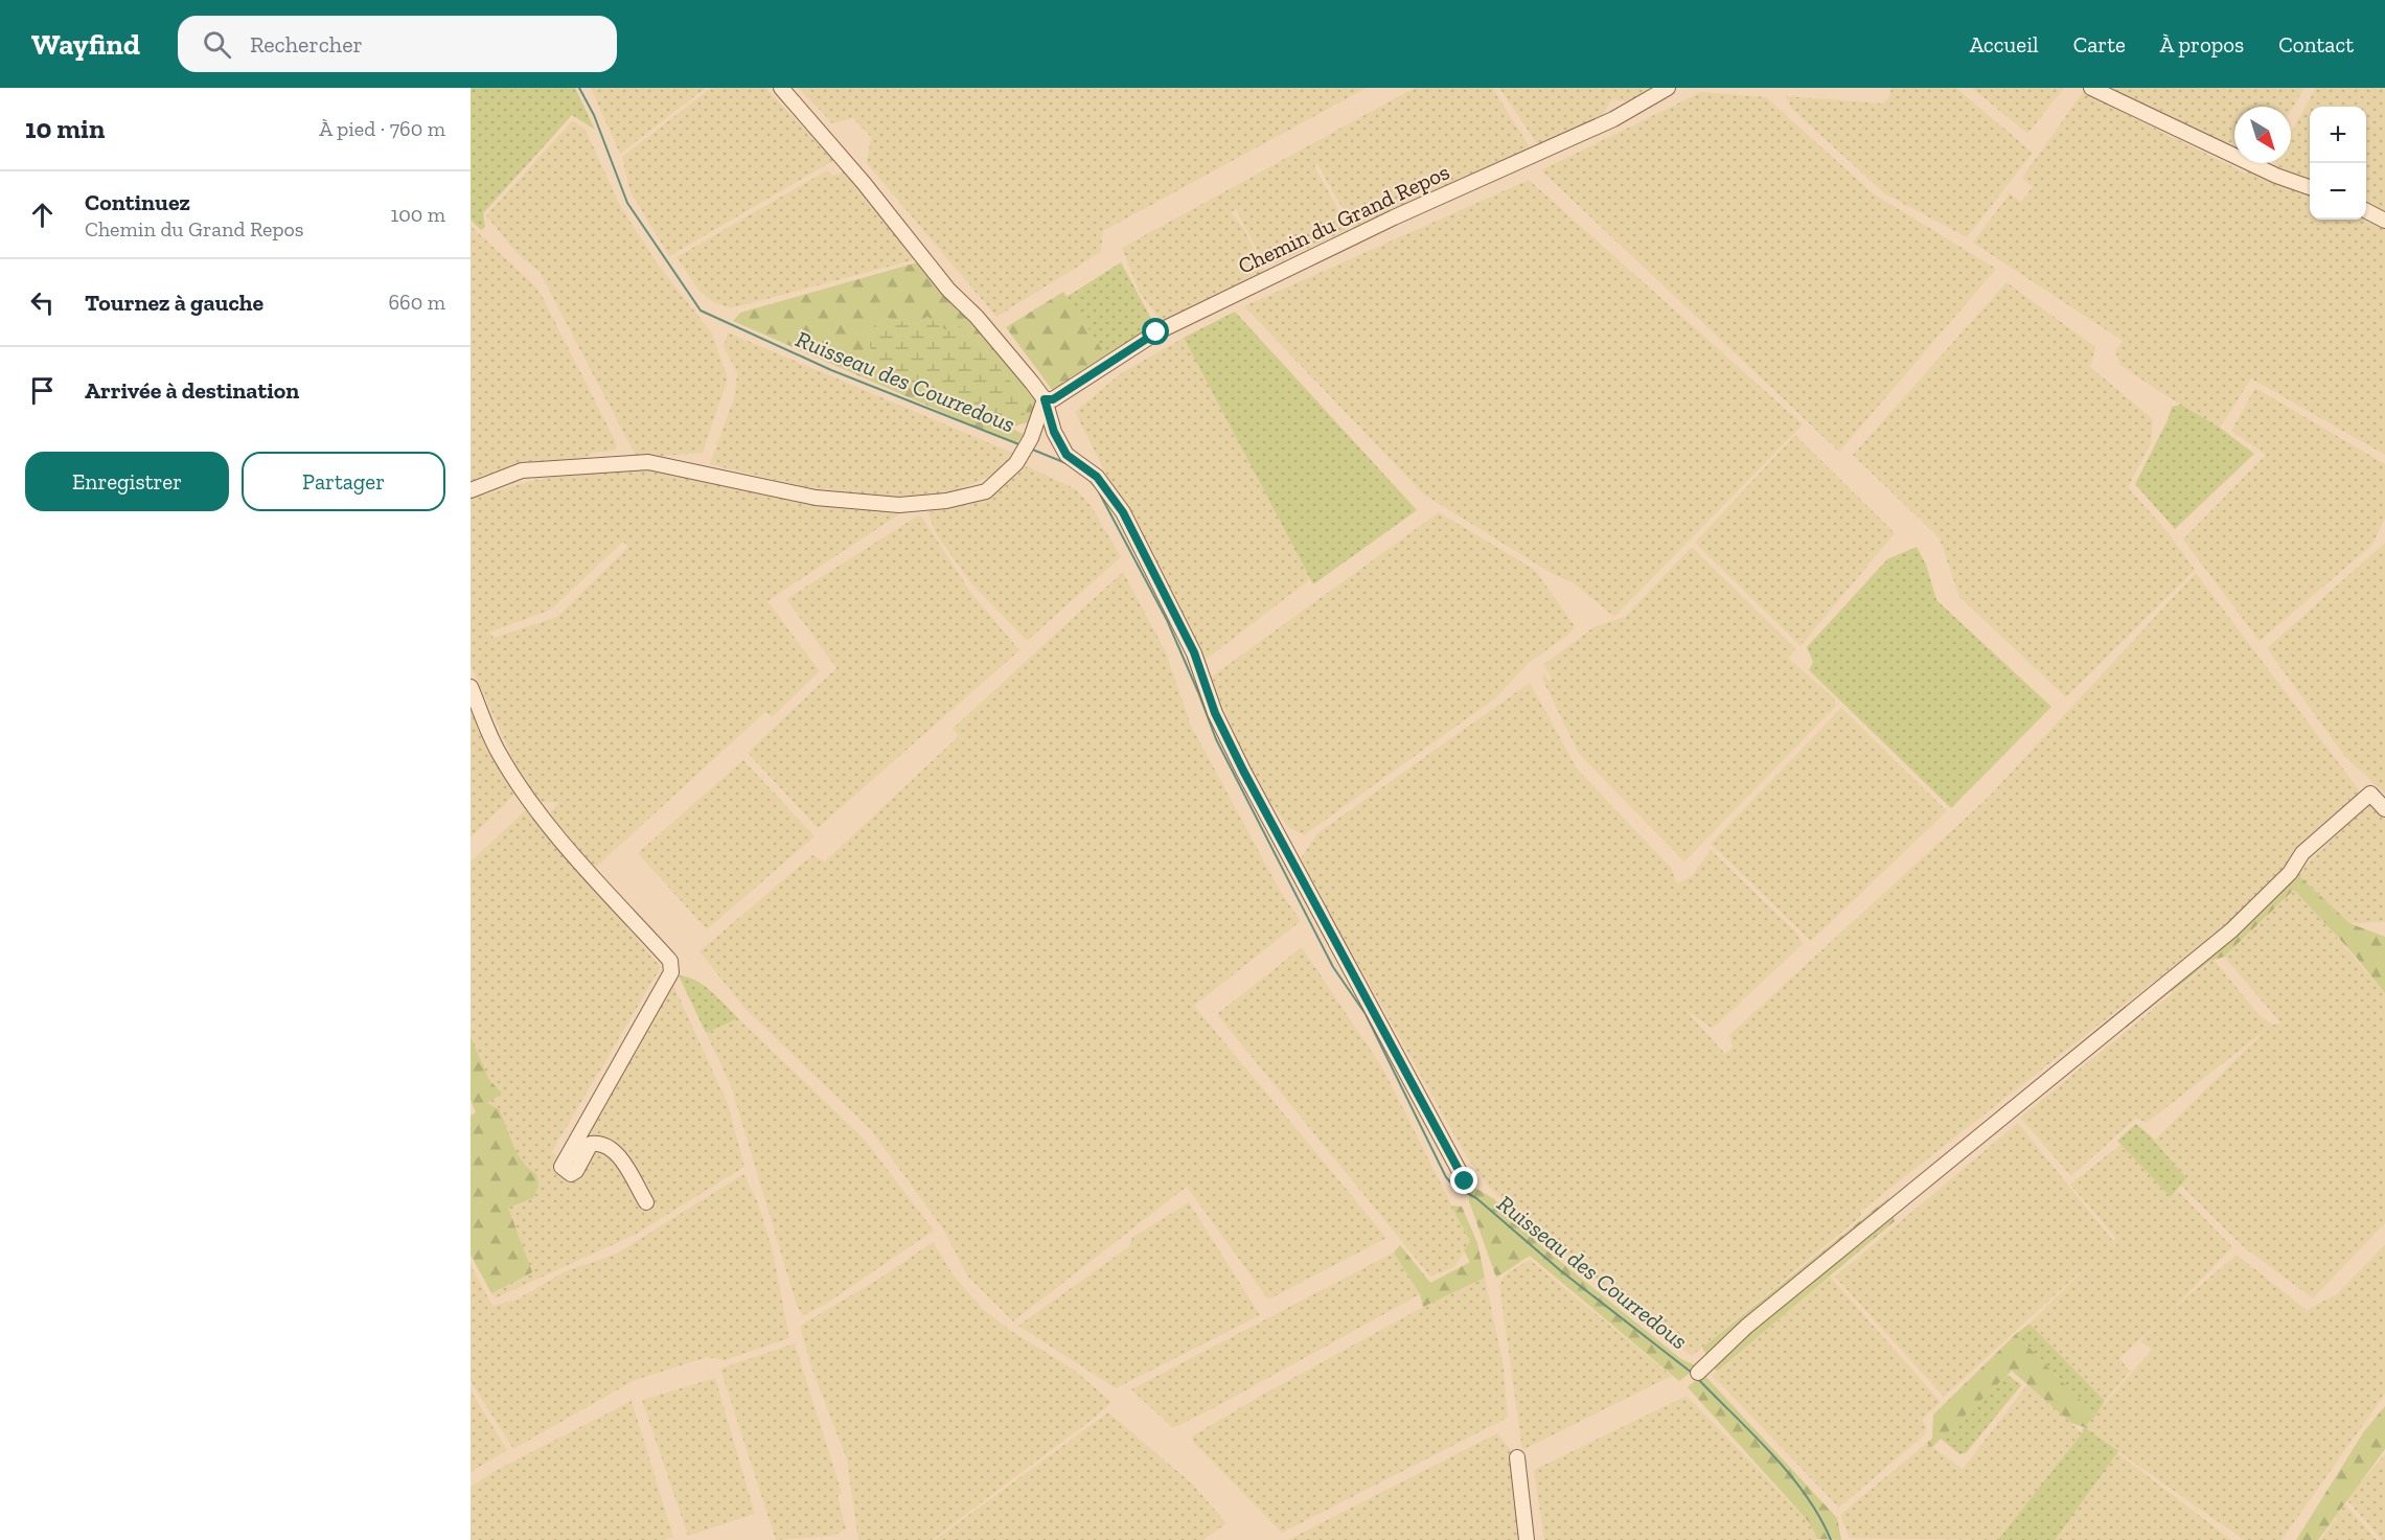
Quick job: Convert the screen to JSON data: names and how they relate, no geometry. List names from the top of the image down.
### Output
{
  "streets": {
    "street": ["Chemin du Grand Repos"]
  },
  "water": ["Ruisseau des Courredous"],
  "north": "bottom right",
  "page": {
    "header": "Wayfind",
    "search": "Rechercher",
    "nav": [
      "Accueil",
      "Carte",
      "À propos",
      "Contact"
    ],
    "heading": ["10 min", "À pied · 760 m"],
    "map_buttons": ["+", "−"],
    "list": [
      ["Continuez", "Chemin du Grand Repos", "100 m"],
      ["Tournez à gauche", "660 m"],
      "Arrivée à destination"
    ],
    "buttons": ["Enregistrer", "Partager"]
  }
}
